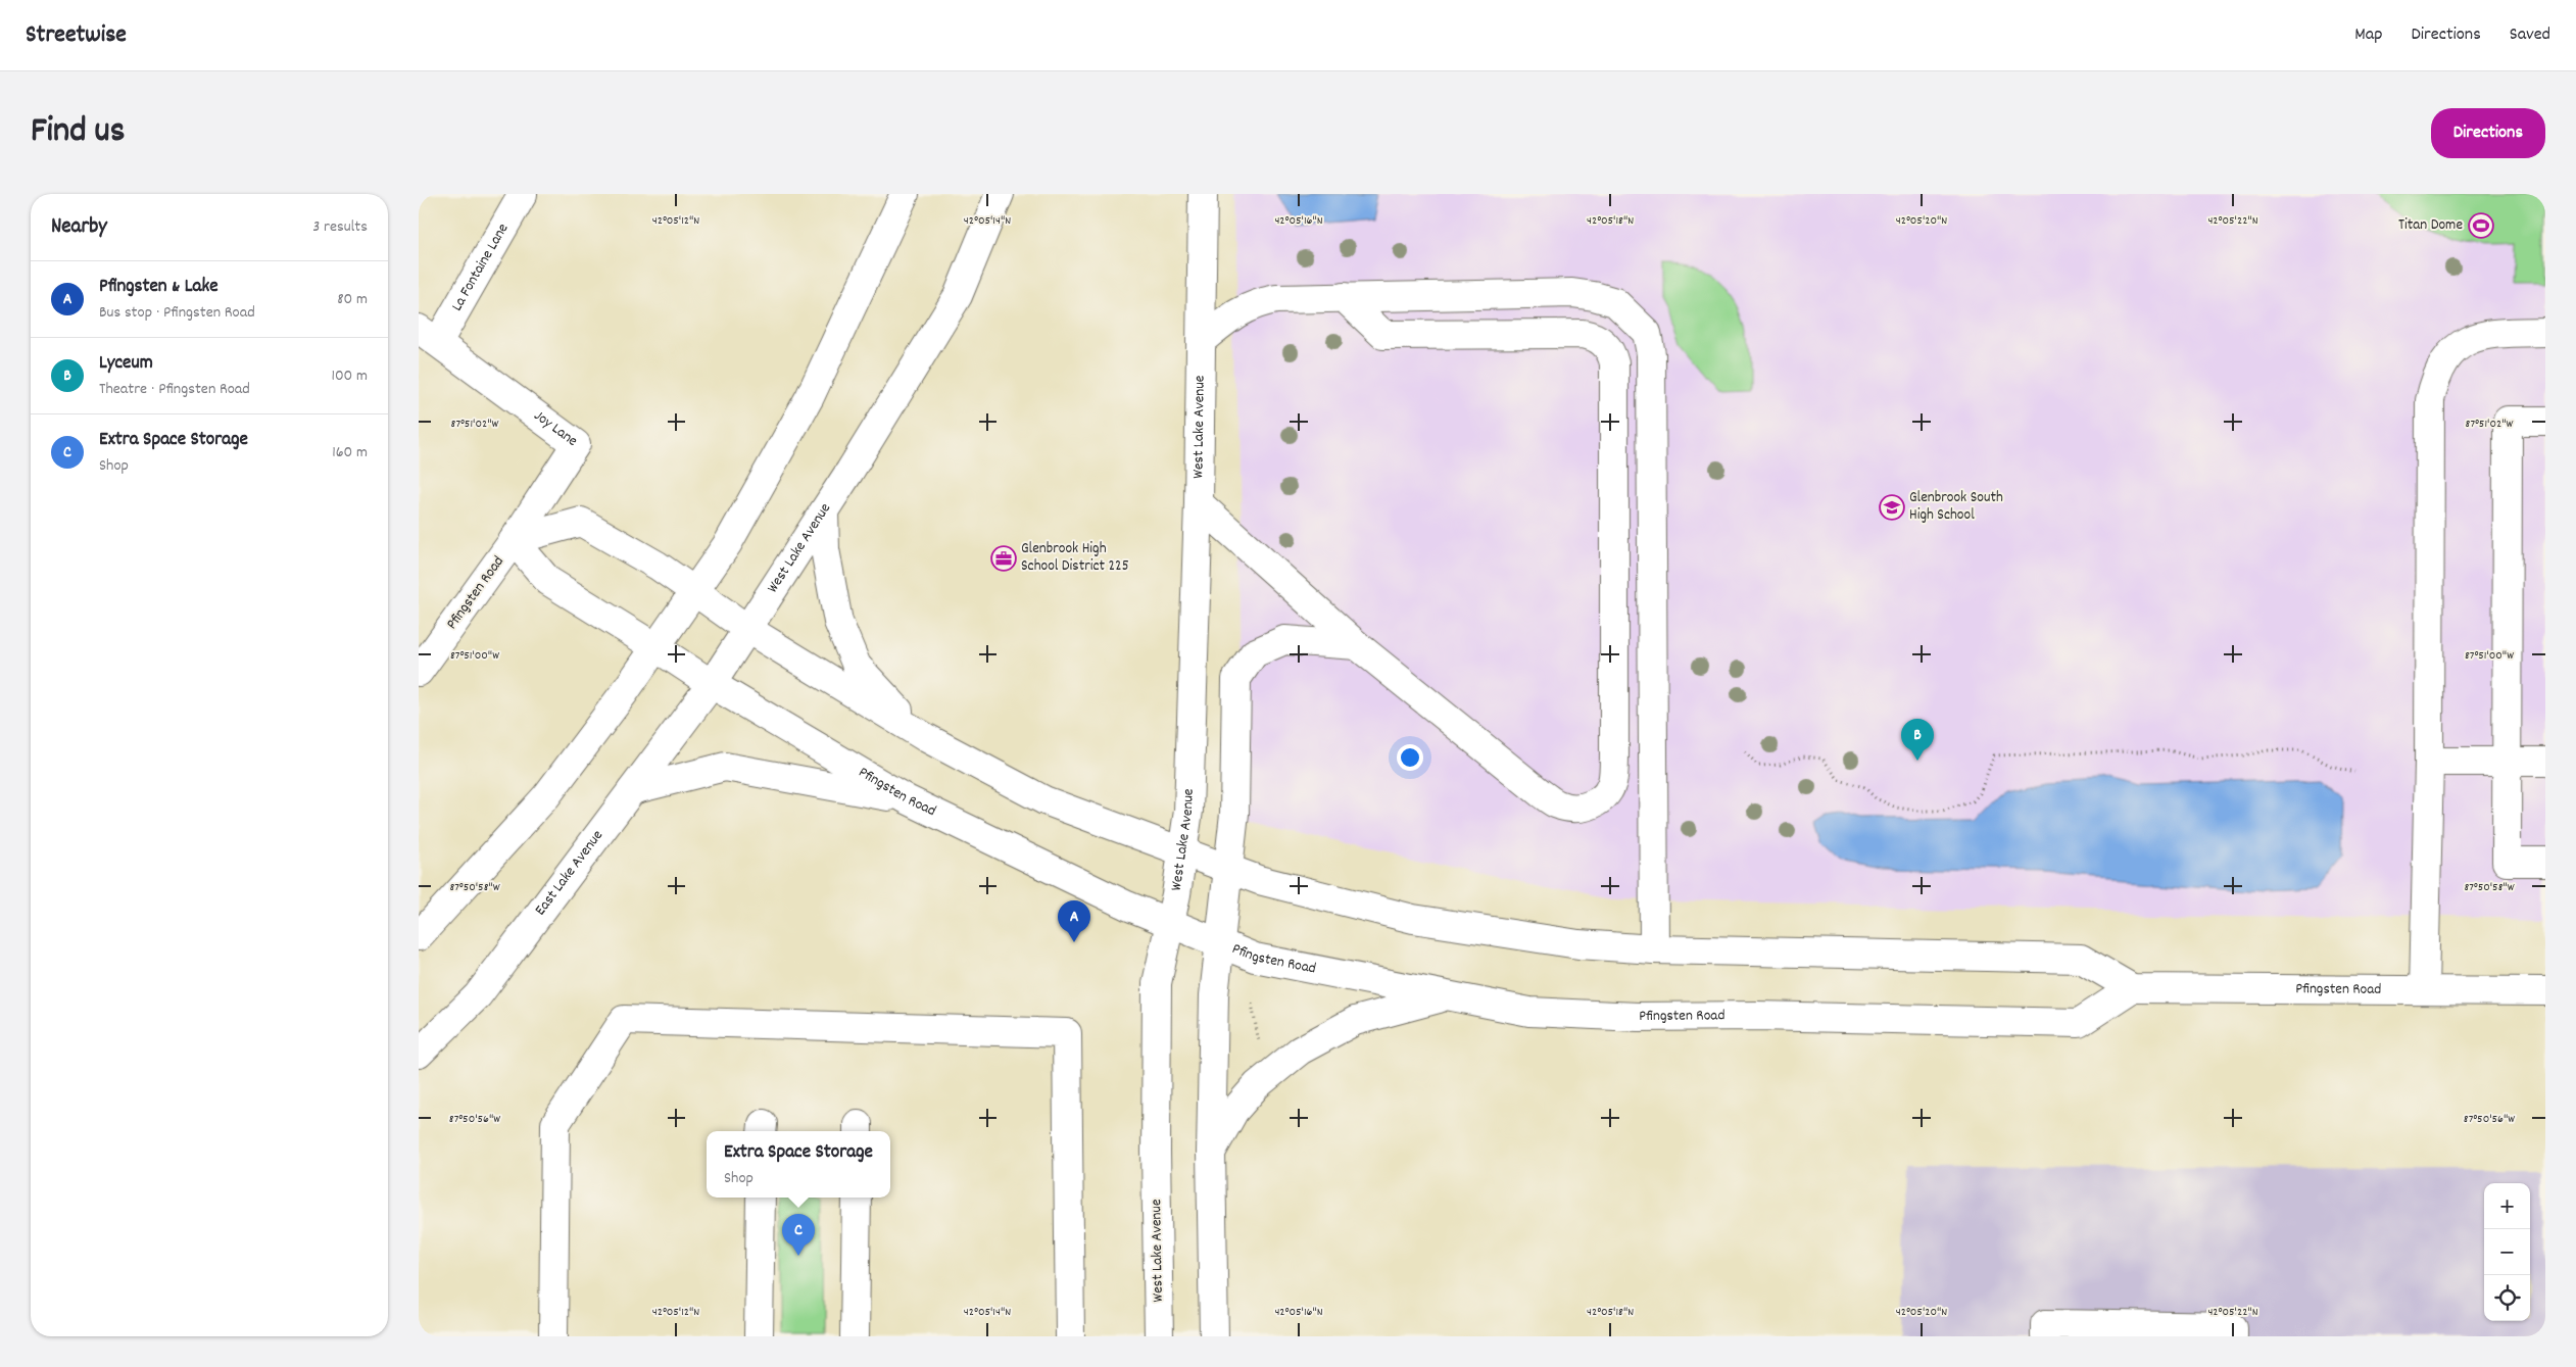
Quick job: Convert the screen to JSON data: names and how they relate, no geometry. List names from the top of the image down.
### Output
{
  "streets": {
    "main road": [
      "La Fontaine Lane",
      "West Lake Avenue",
      "Joy Lane",
      "Pfingsten Road",
      "East Lake Avenue"
    ]
  },
  "crossings": [
    ["La Fontaine Lane", "Joy Lane"],
    ["West Lake Avenue", "Pfingsten Road"],
    ["West Lake Avenue", "East Lake Avenue"],
    ["Joy Lane", "Pfingsten Road"],
    ["Pfingsten Road", "East Lake Avenue"]
  ],
  "places": {
    "sports": ["Titan Dome"],
    "school or university": ["Glenbrook South High School"],
    "office": ["Glenbrook High School District 225"]
  },
  "page": {
    "header": "Streetwise",
    "nav": ["Map", "Directions", "Saved"],
    "title": "Find us",
    "buttons": "Directions",
    "heading": ["Nearby", "3 results"],
    "list": [
      {
        "mark": "A",
        "name": "Pfingsten & Lake",
        "note": "Bus stop · Pfingsten Road",
        "value": "80 m"
      },
      {
        "mark": "B",
        "name": "Lyceum",
        "note": "Theatre · Pfingsten Road",
        "value": "100 m"
      },
      {
        "mark": "C",
        "name": "Extra Space Storage",
        "note": "Shop",
        "value": "160 m"
      }
    ],
    "pins": ["B", "A", "C"],
    "popup": ["Extra Space Storage", "Shop"],
    "map_buttons": ["+", "−"]
  },
  "coordinates": [
    "42°05'12\"N",
    "42°05'14\"N",
    "42°05'16\"N",
    "42°05'18\"N",
    "42°05'20\"N",
    "42°05'22\"N",
    "87°51'02\"W",
    "87°51'00\"W",
    "87°50'58\"W",
    "87°50'56\"W"
  ]
}
